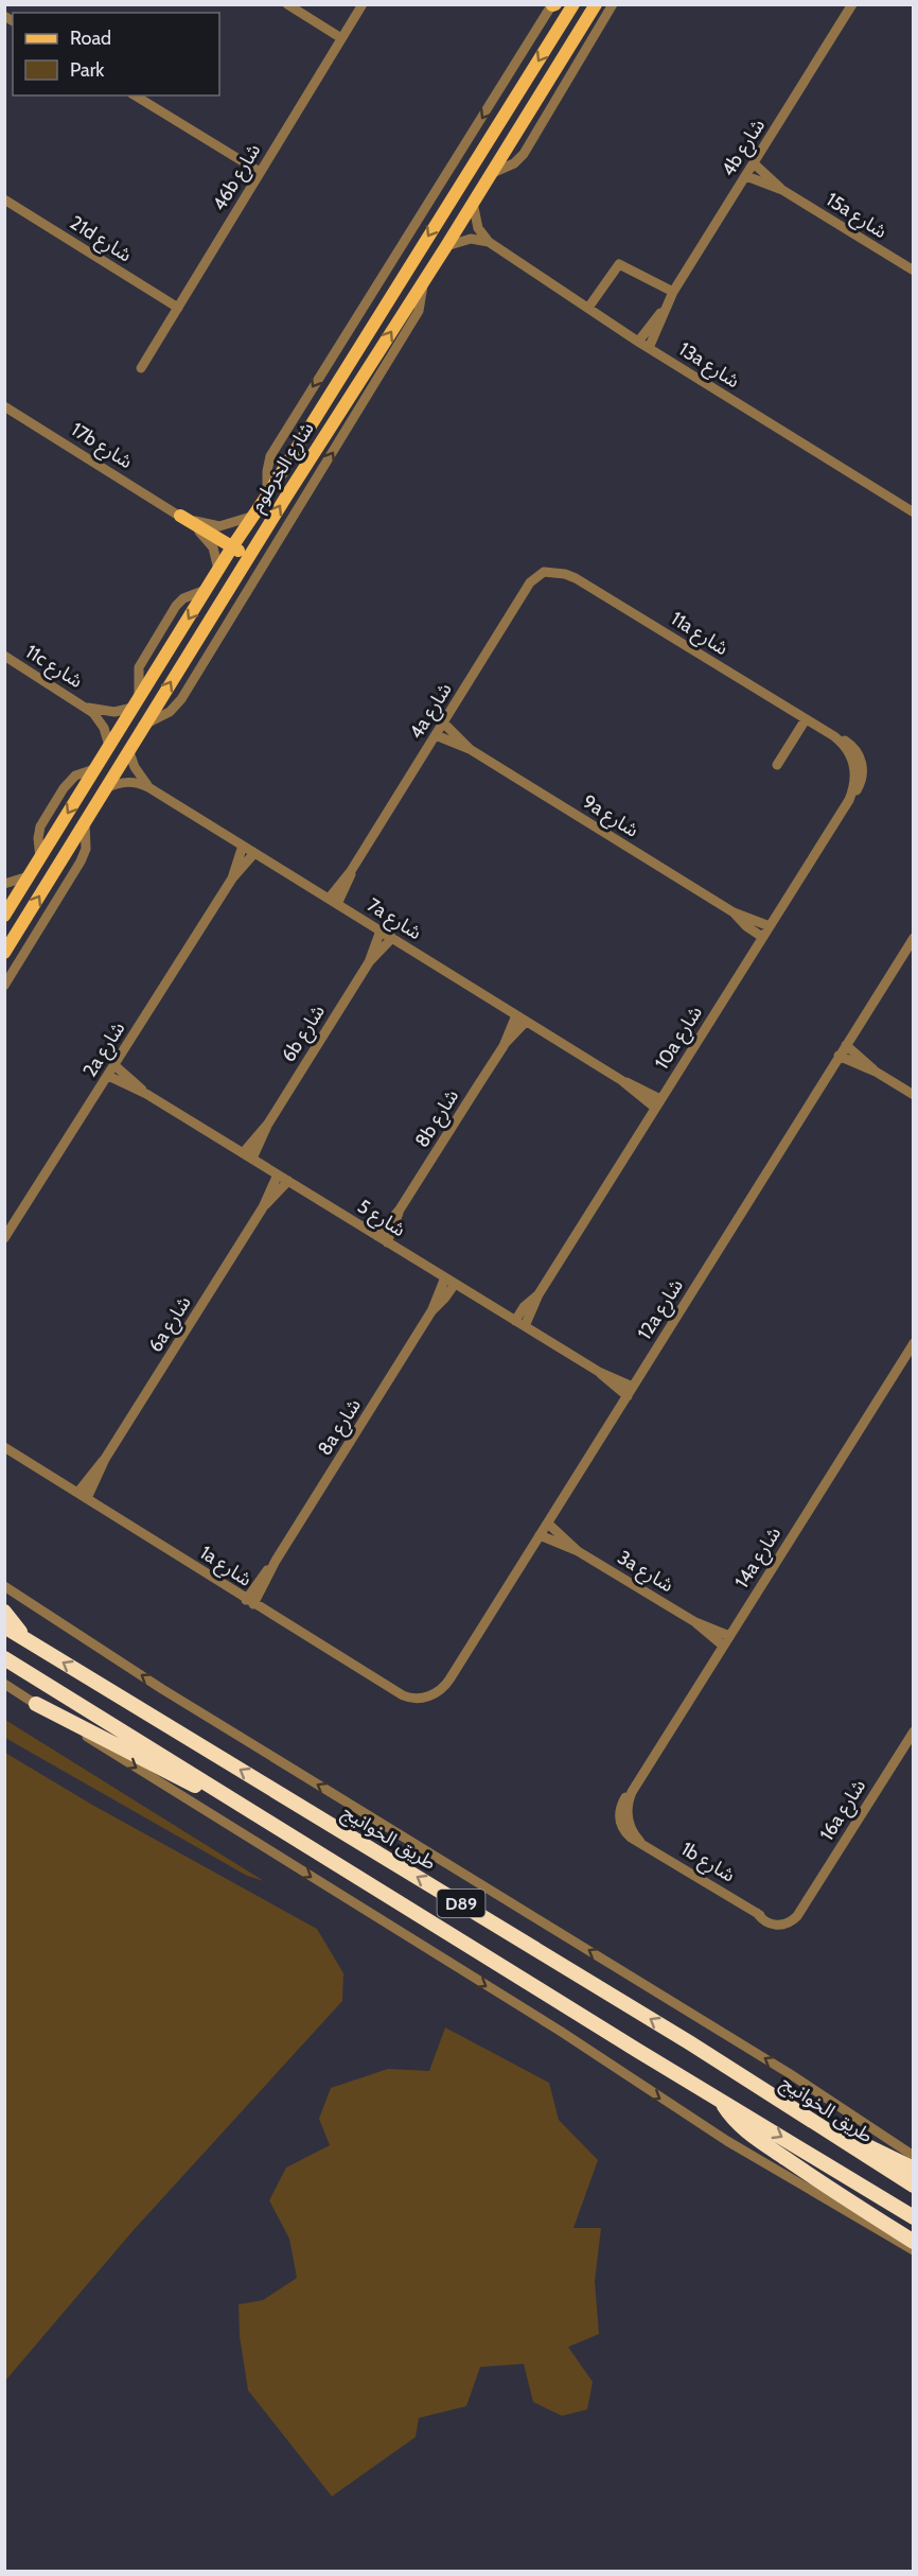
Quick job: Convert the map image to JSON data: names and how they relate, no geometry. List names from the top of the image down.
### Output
{
  "streets": {
    "highway": ["طريق الخوانيج", "D89"],
    "main road": ["شارع الخرطوم"],
    "street": [
      "4b شارع",
      "46b شارع",
      "15a شارع",
      "21d شارع",
      "13a شارع",
      "17b شارع",
      "11a شارع",
      "11c شارع",
      "4a شارع",
      "9a شارع",
      "7a شارع",
      "6b شارع",
      "10a شارع",
      "2a شارع",
      "8b شارع",
      "شارع 5",
      "12a شارع",
      "6a شارع",
      "8a شارع",
      "14a شارع",
      "1a شارع",
      "3a شارع",
      "16a شارع",
      "1b شارع"
    ]
  },
  "crossings": [
    ["4b شارع", "15a شارع"],
    ["4b شارع", "13a شارع"],
    ["46b شارع", "21d شارع"],
    ["17b شارع", "شارع الخرطوم"],
    ["شارع الخرطوم", "11c شارع"],
    ["شارع الخرطوم", "7a شارع"],
    ["11a شارع", "4a شارع"],
    ["11a شارع", "10a شارع"],
    ["4a شارع", "9a شارع"],
    ["4a شارع", "7a شارع"],
    ["9a شارع", "10a شارع"],
    ["7a شارع", "6b شارع"],
    ["7a شارع", "10a شارع"],
    ["7a شارع", "2a شارع"],
    ["7a شارع", "8b شارع"],
    ["6b شارع", "شارع 5"],
    ["10a شارع", "شارع 5"],
    ["2a شارع", "شارع 5"],
    ["8b شارع", "شارع 5"],
    ["شارع 5", "12a شارع"],
    ["شارع 5", "6a شارع"],
    ["شارع 5", "8a شارع"],
    ["12a شارع", "1a شارع"],
    ["12a شارع", "3a شارع"],
    ["6a شارع", "1a شارع"],
    ["8a شارع", "1a شارع"],
    ["14a شارع", "3a شارع"],
    ["14a شارع", "1b شارع"],
    ["16a شارع", "1b شارع"]
  ],
  "legend": ["Road", "Park"]
}
